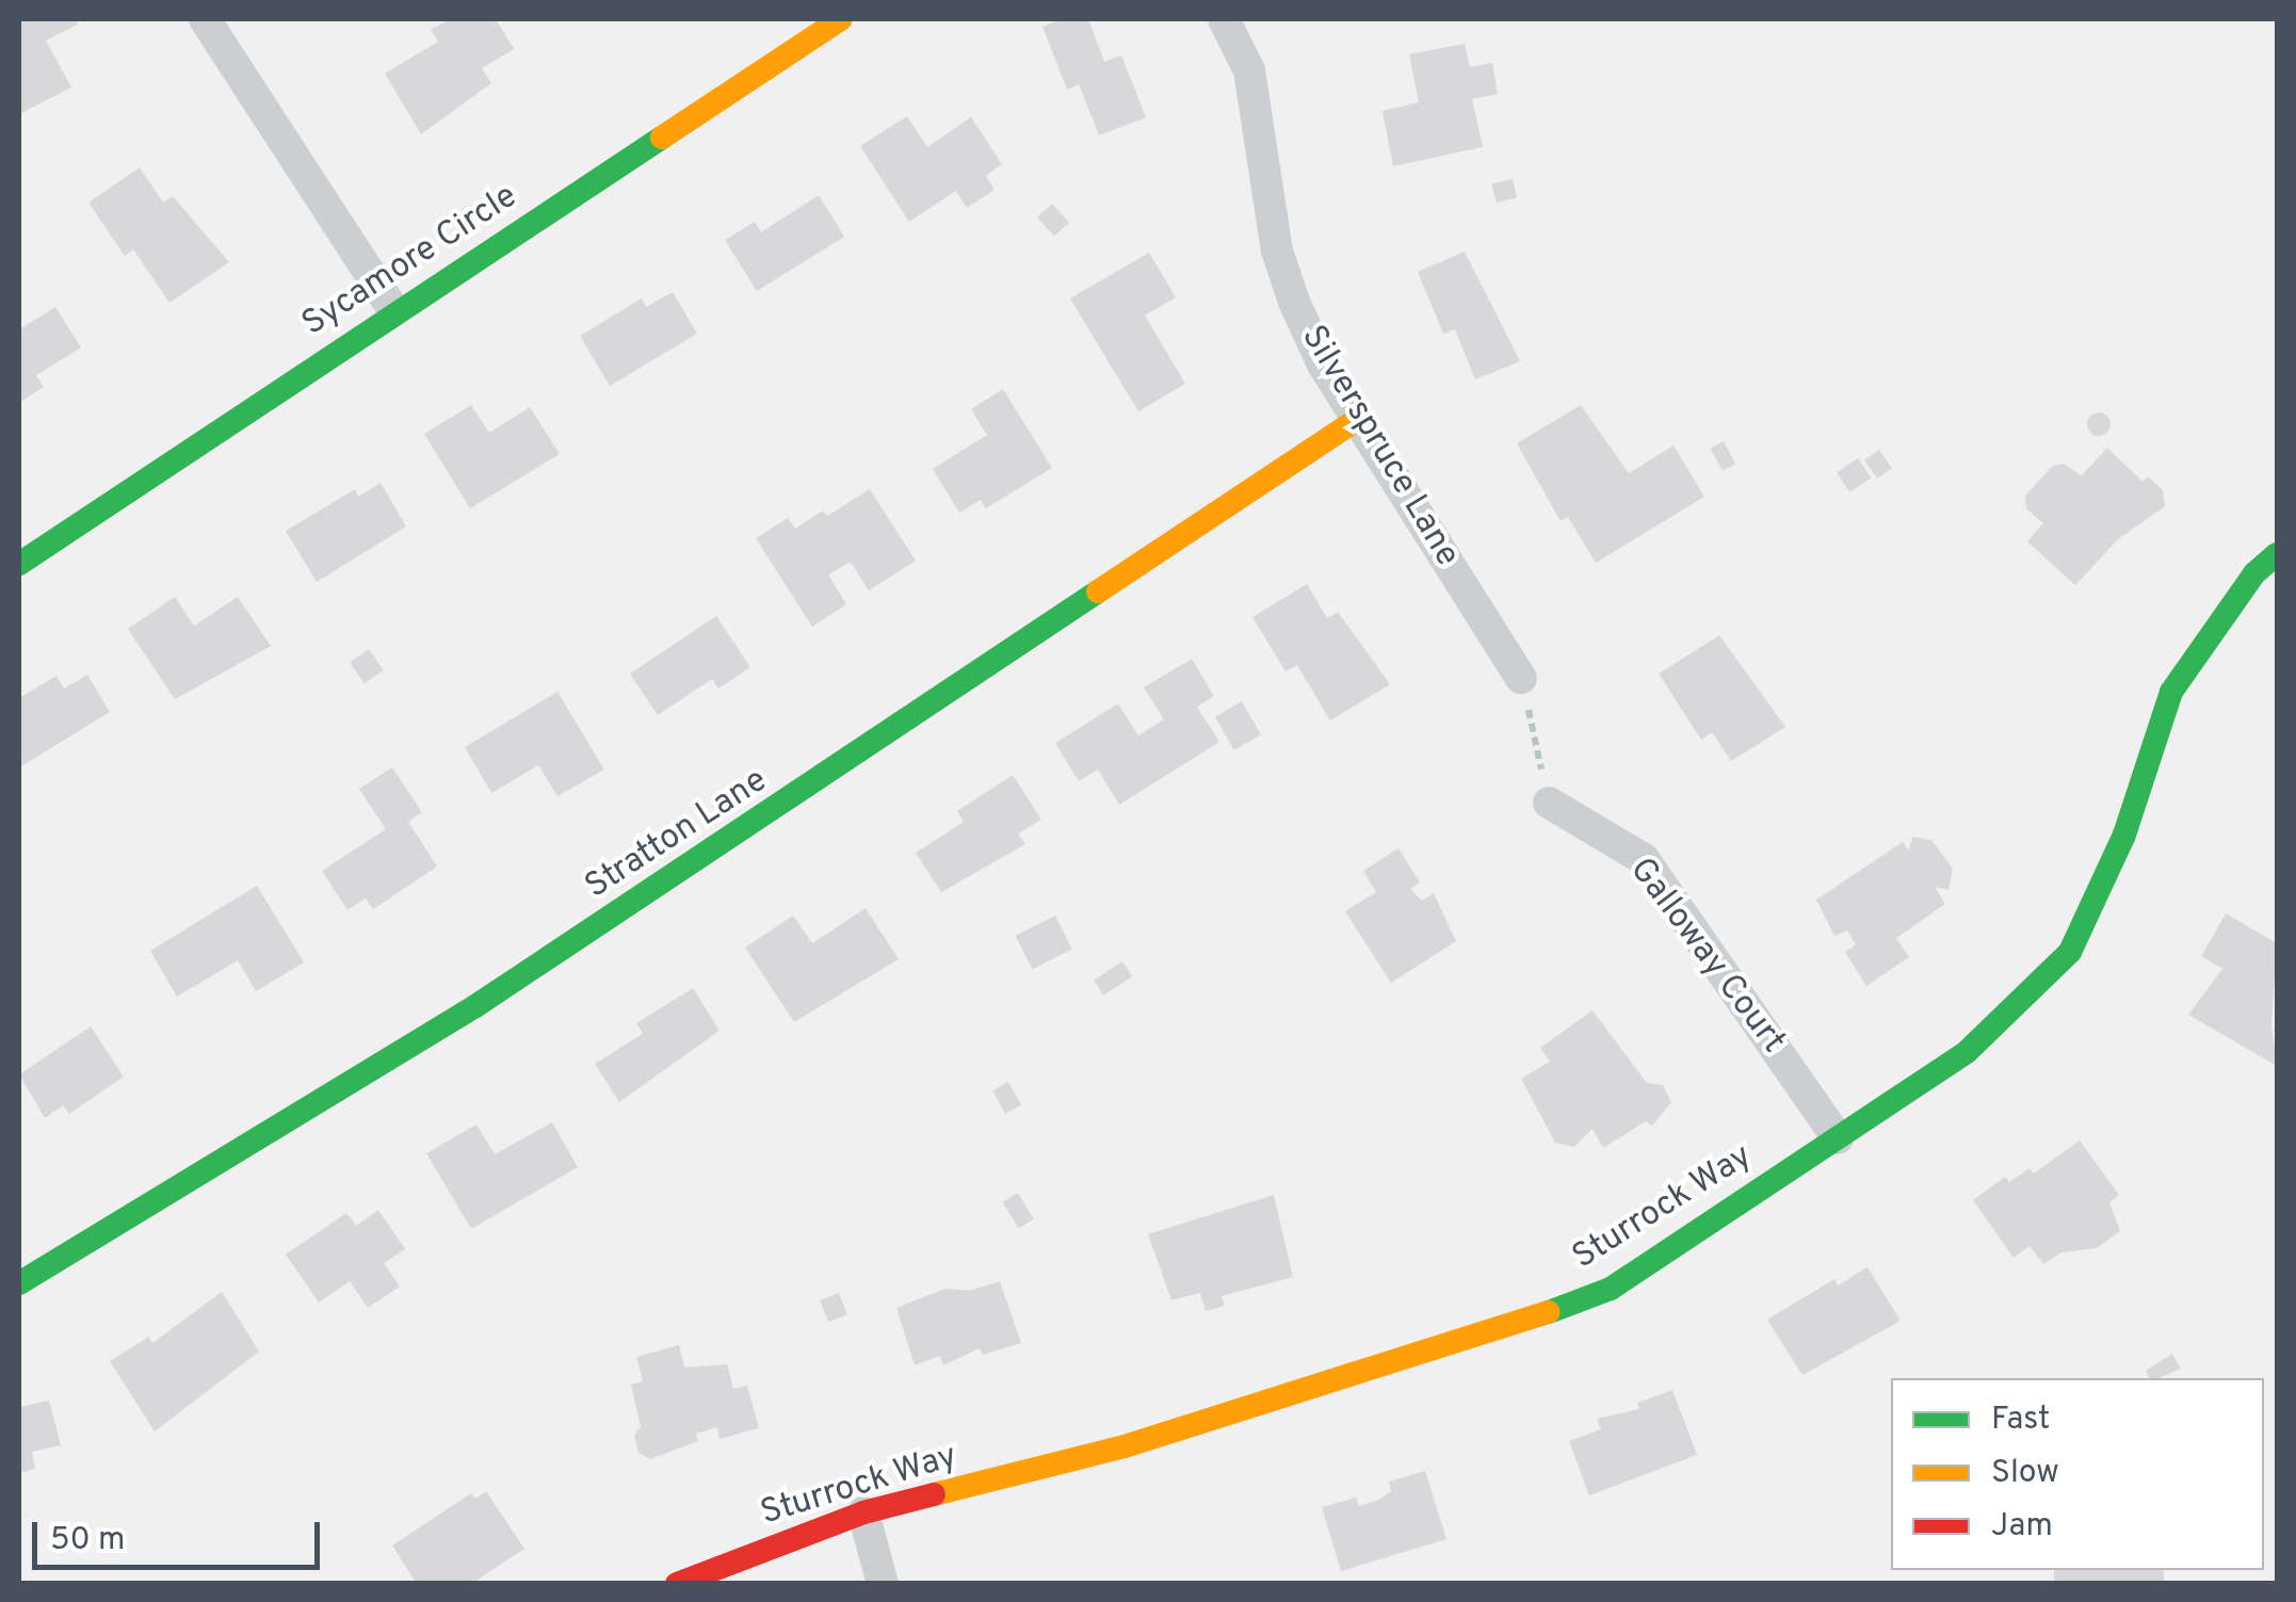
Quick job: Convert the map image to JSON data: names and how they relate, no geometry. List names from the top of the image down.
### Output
{
  "streets": {
    "street": [
      "Sycamore Circle",
      "Silverspruce Lane",
      "Stratton Lane",
      "Galloway Court",
      "Sturrock Way"
    ]
  },
  "crossings": [
    ["Silverspruce Lane", "Stratton Lane"],
    ["Galloway Court", "Sturrock Way"]
  ],
  "legend": ["Fast", "Slow", "Jam"],
  "scale_bar": "50 m"
}
